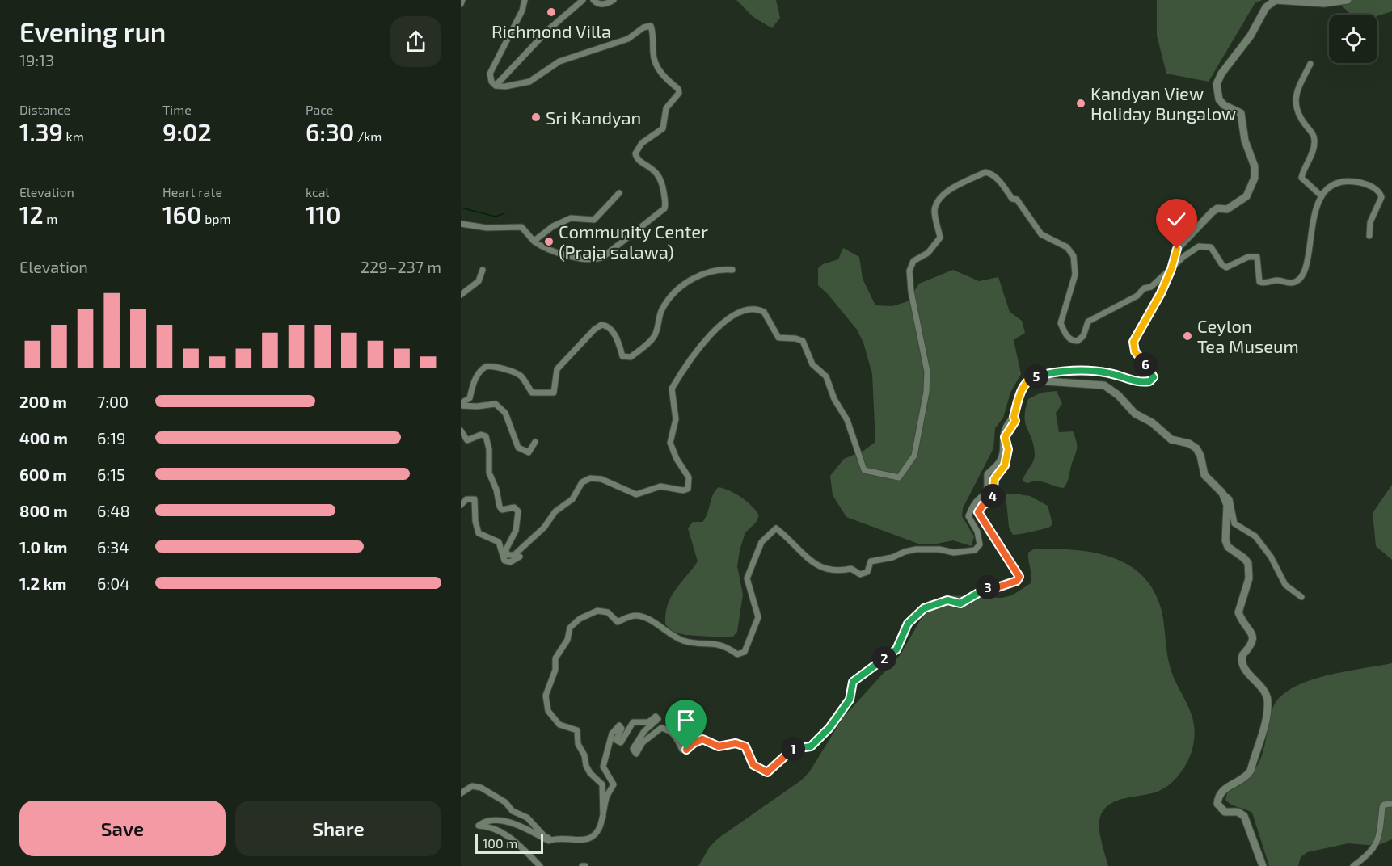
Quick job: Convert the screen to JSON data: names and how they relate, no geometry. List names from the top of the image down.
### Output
{
  "places": [
    "Richmond Villa",
    "Kandyan View Holiday Bungalow",
    "Sri Kandyan",
    "Community Center (Praja salawa)",
    "Ceylon Tea Museum"
  ],
  "scale_bar": "100 m",
  "page": {
    "heading": ["Evening run", "19:13"],
    "stats": [
      ["Distance", "1.39 km"],
      ["Time", "9:02"],
      ["Pace", "6:30 /km"],
      ["Elevation", "12 m"],
      ["Heart rate", "160 bpm"],
      ["kcal", "110"]
    ],
    "chart": ["Elevation", "229–237 m"],
    "pins": [
      "6",
      "5",
      "4",
      "3",
      "2",
      "1"
    ],
    "list": [
      {
        "name": "200 m",
        "note": "7:00"
      },
      {
        "name": "400 m",
        "note": "6:19"
      },
      {
        "name": "600 m",
        "note": "6:15"
      },
      {
        "name": "800 m",
        "note": "6:48"
      },
      {
        "name": "1.0 km",
        "note": "6:34"
      },
      {
        "name": "1.2 km",
        "note": "6:04"
      }
    ],
    "buttons": ["Save", "Share"],
    "scale": "100 m"
  }
}
